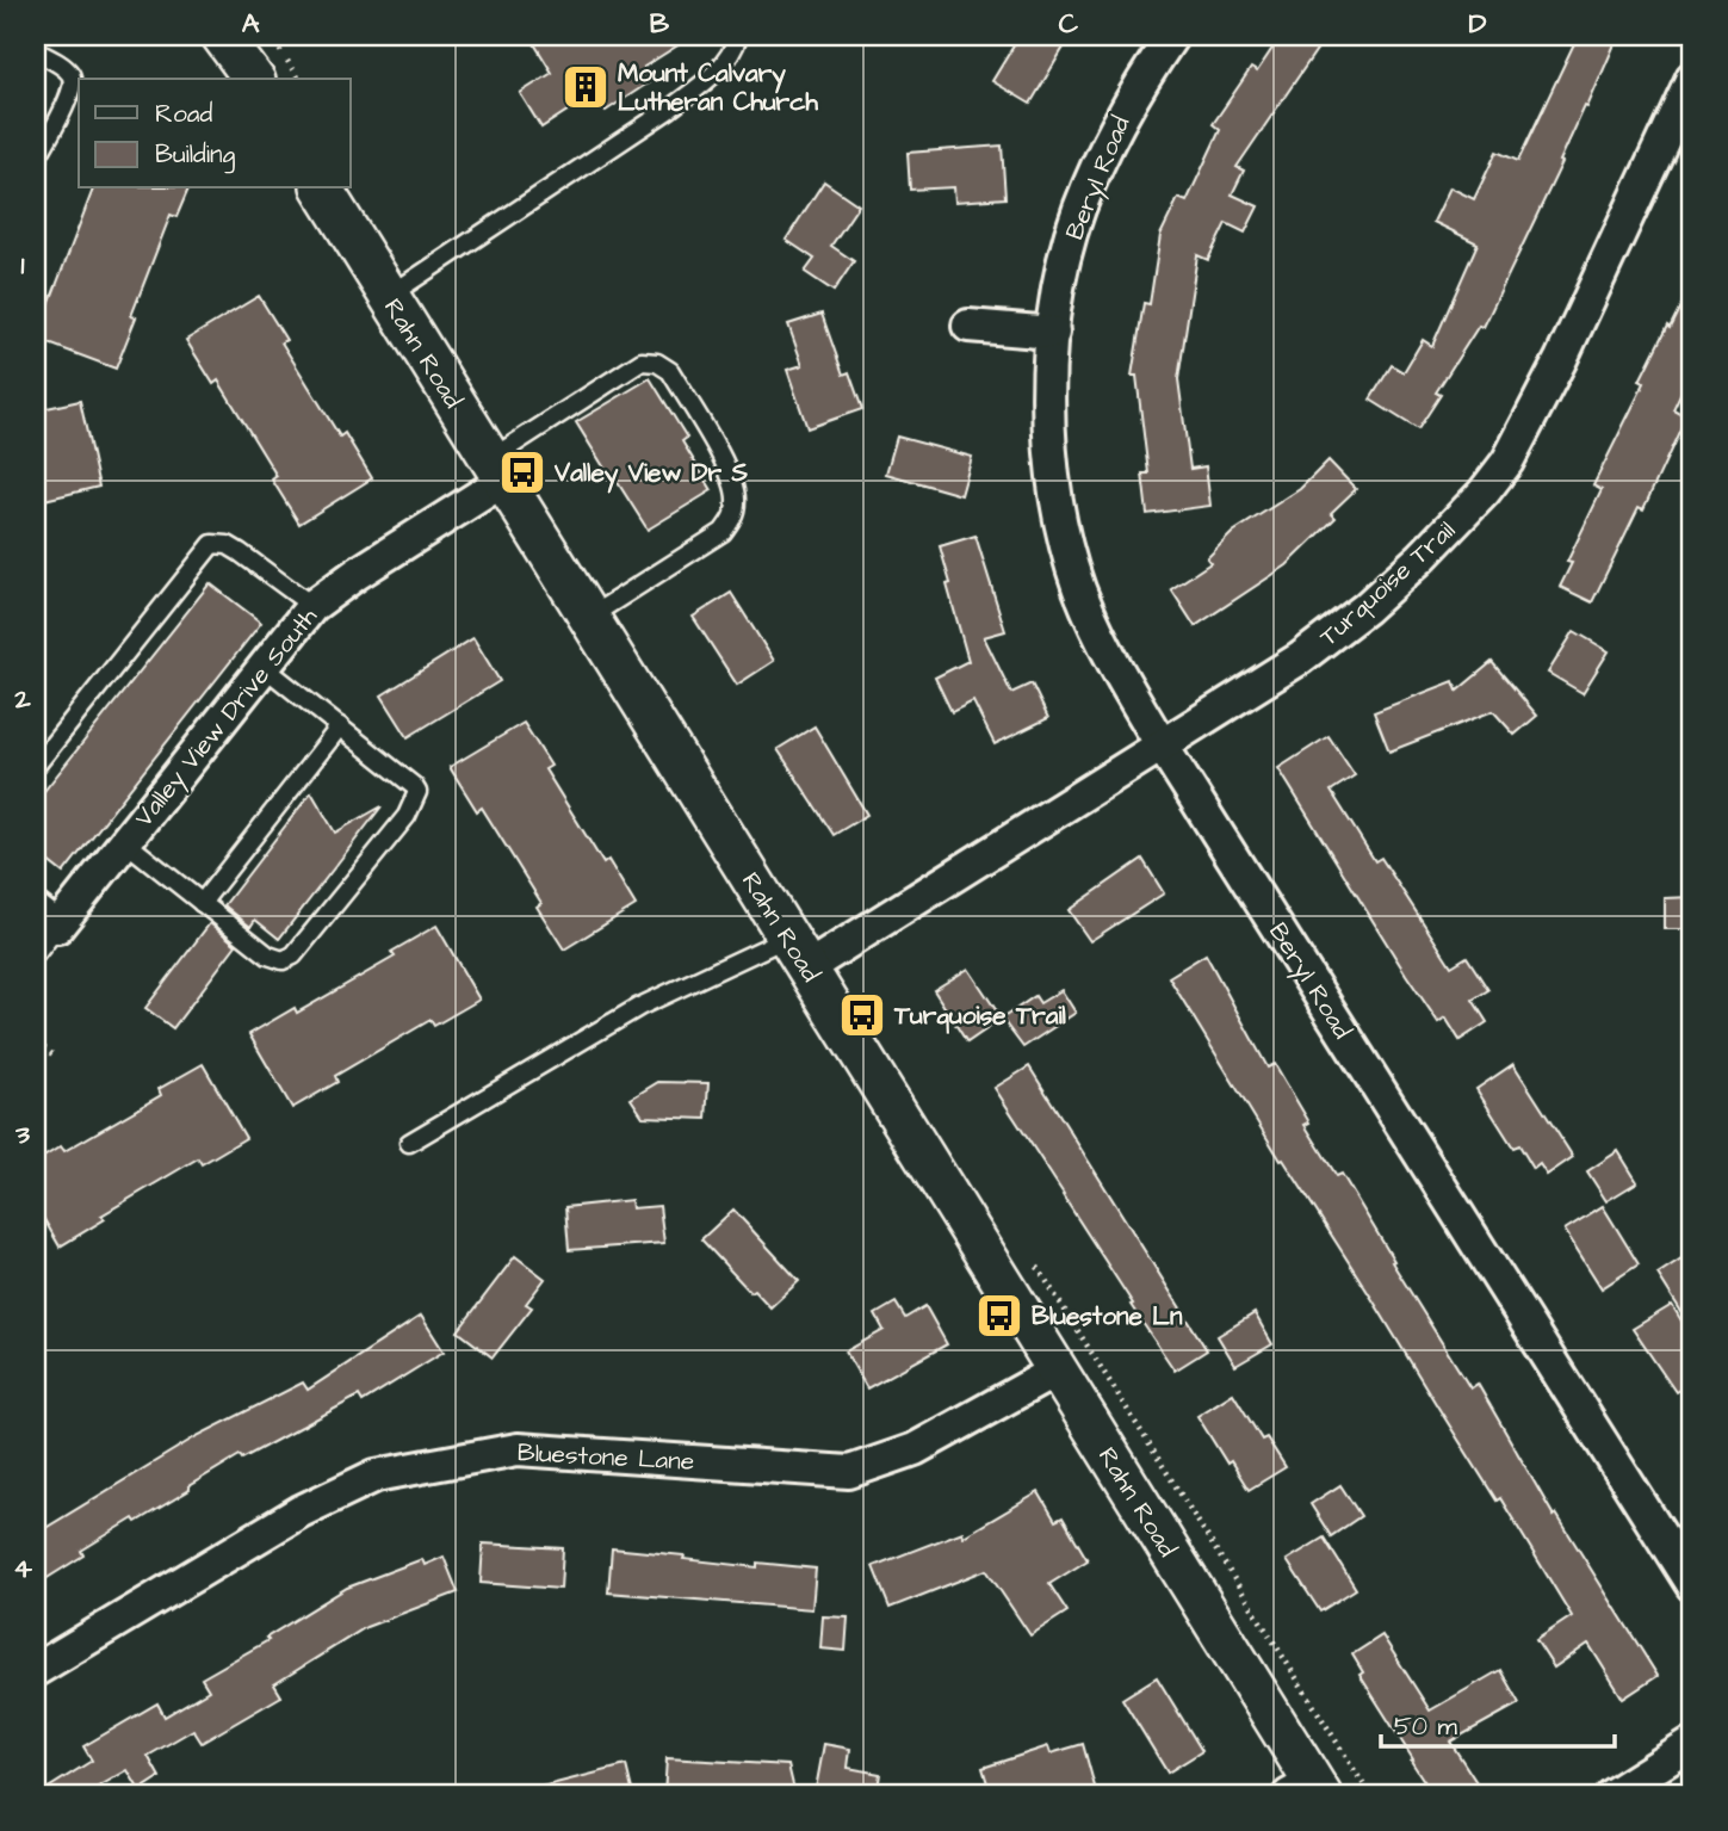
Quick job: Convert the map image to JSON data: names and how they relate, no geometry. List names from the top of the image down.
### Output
{
  "streets": {
    "street": [
      "Beryl Road",
      "Rahn Road",
      "Turquoise Trail",
      "Valley View Drive South",
      "Bluestone Lane"
    ]
  },
  "crossings": [
    ["Beryl Road", "Turquoise Trail"],
    ["Rahn Road", "Turquoise Trail"],
    ["Rahn Road", "Valley View Drive South"],
    ["Rahn Road", "Bluestone Lane"]
  ],
  "places": {
    "building": ["Mount Calvary Lutheran Church"],
    "bus stop": ["Valley View Dr S", "Turquoise Trail", "Bluestone Ln"]
  },
  "legend": ["Road", "Building"],
  "scale_bar": "50 m",
  "grid": {
    "columns": [
      "A",
      "B",
      "C",
      "D"
    ],
    "rows": [
      "1",
      "2",
      "3",
      "4"
    ]
  }
}
